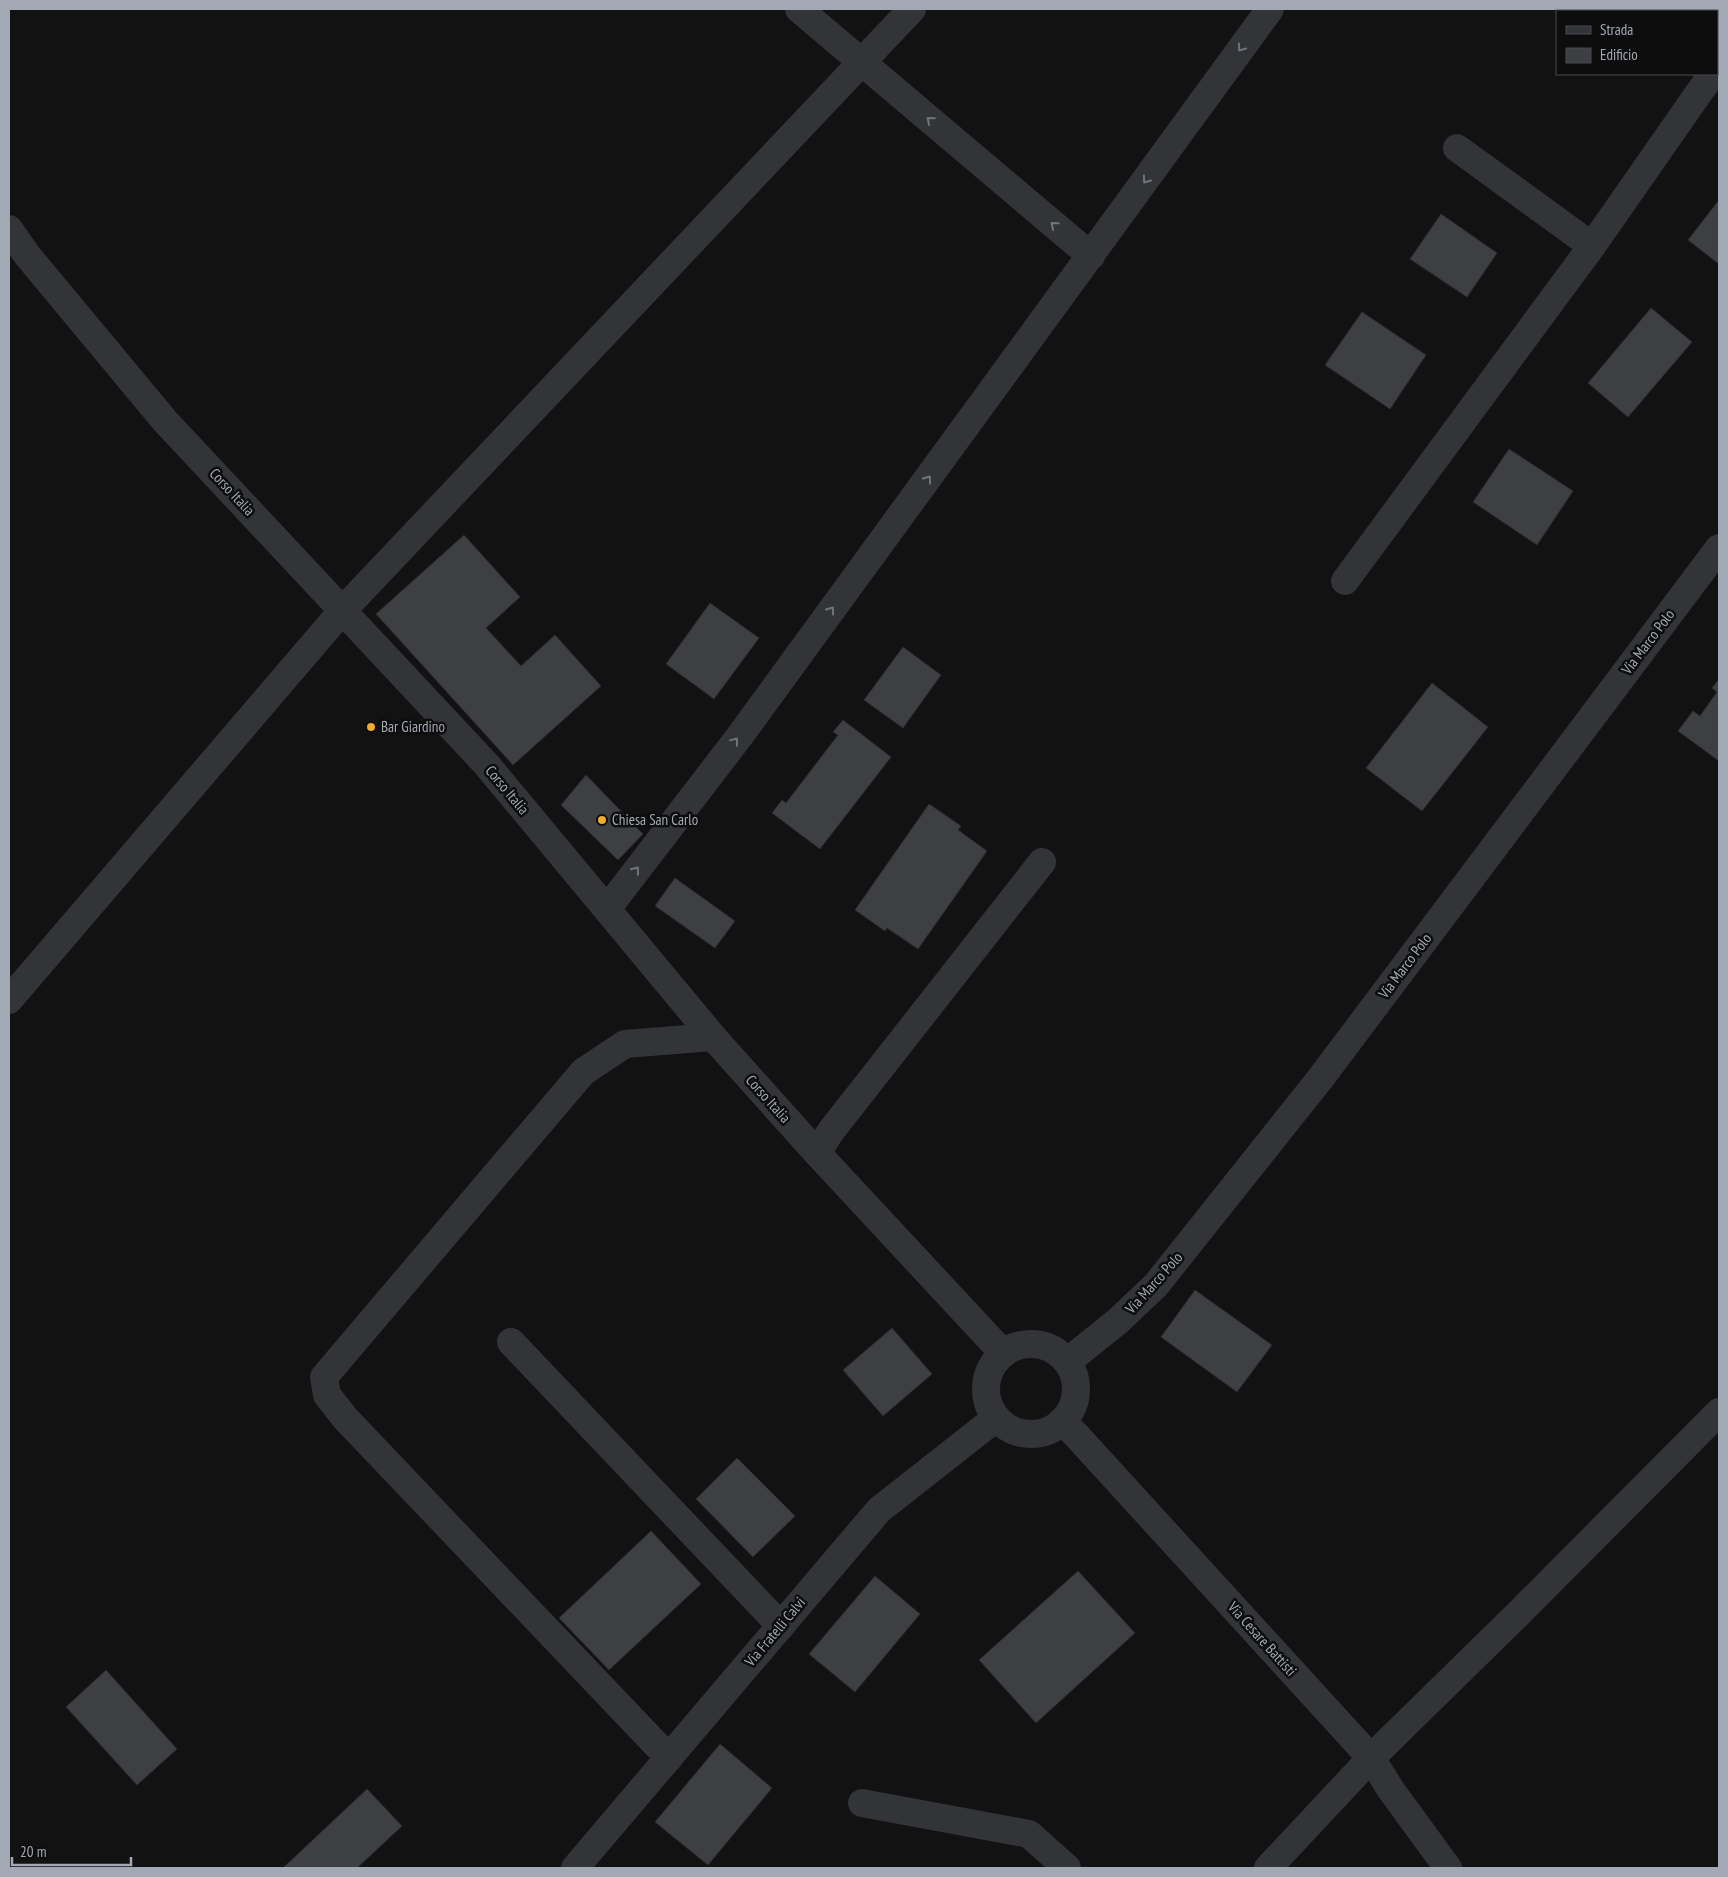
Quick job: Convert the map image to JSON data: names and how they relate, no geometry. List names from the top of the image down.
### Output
{
  "streets": {
    "street": [
      "Corso Italia",
      "Via Marco Polo",
      "Via Fratelli Calvi",
      "Via Cesare Battisti"
    ]
  },
  "crossings": [
    ["Corso Italia", "Via Marco Polo"],
    ["Corso Italia", "Via Fratelli Calvi"],
    ["Corso Italia", "Via Cesare Battisti"],
    ["Via Marco Polo", "Via Fratelli Calvi"],
    ["Via Marco Polo", "Via Cesare Battisti"],
    ["Via Fratelli Calvi", "Via Cesare Battisti"]
  ],
  "places": ["Bar Giardino", "Chiesa San Carlo"],
  "legend": ["Strada", "Edificio"],
  "scale_bar": "20 m"
}
